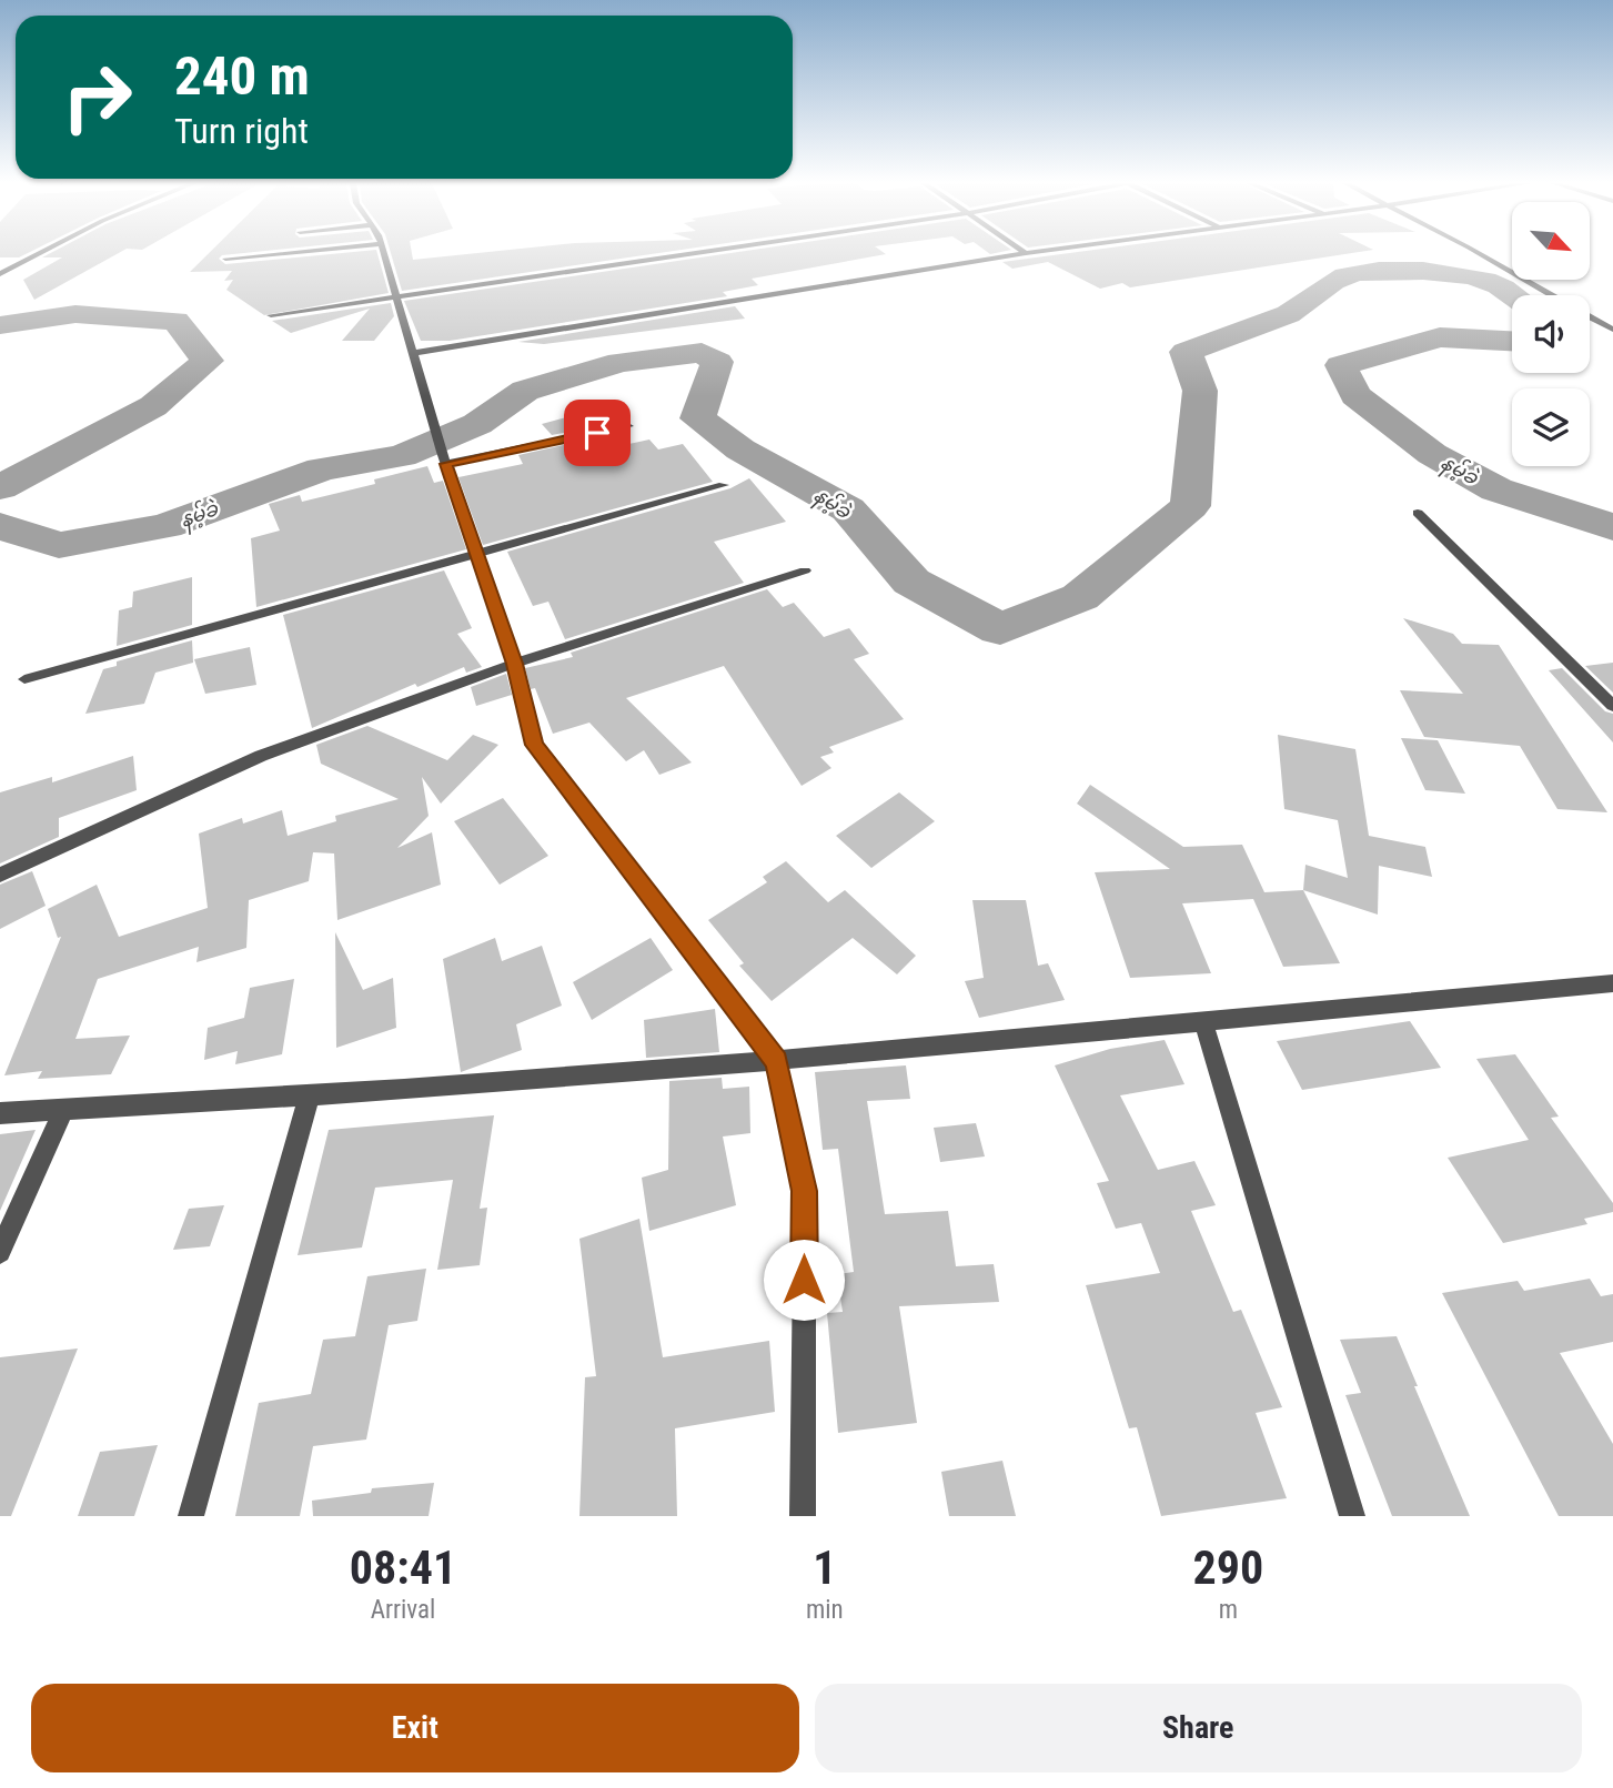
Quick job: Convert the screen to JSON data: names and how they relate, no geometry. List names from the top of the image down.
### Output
{
  "water": ["နမ့်ခဲ"],
  "north": "bottom right",
  "page": {
    "turn": ["240 m", "Turn right"],
    "eta": [
      "08:41",
      "Arrival",
      "1",
      "min",
      "290",
      "m"
    ],
    "buttons": ["Exit", "Share"]
  }
}
